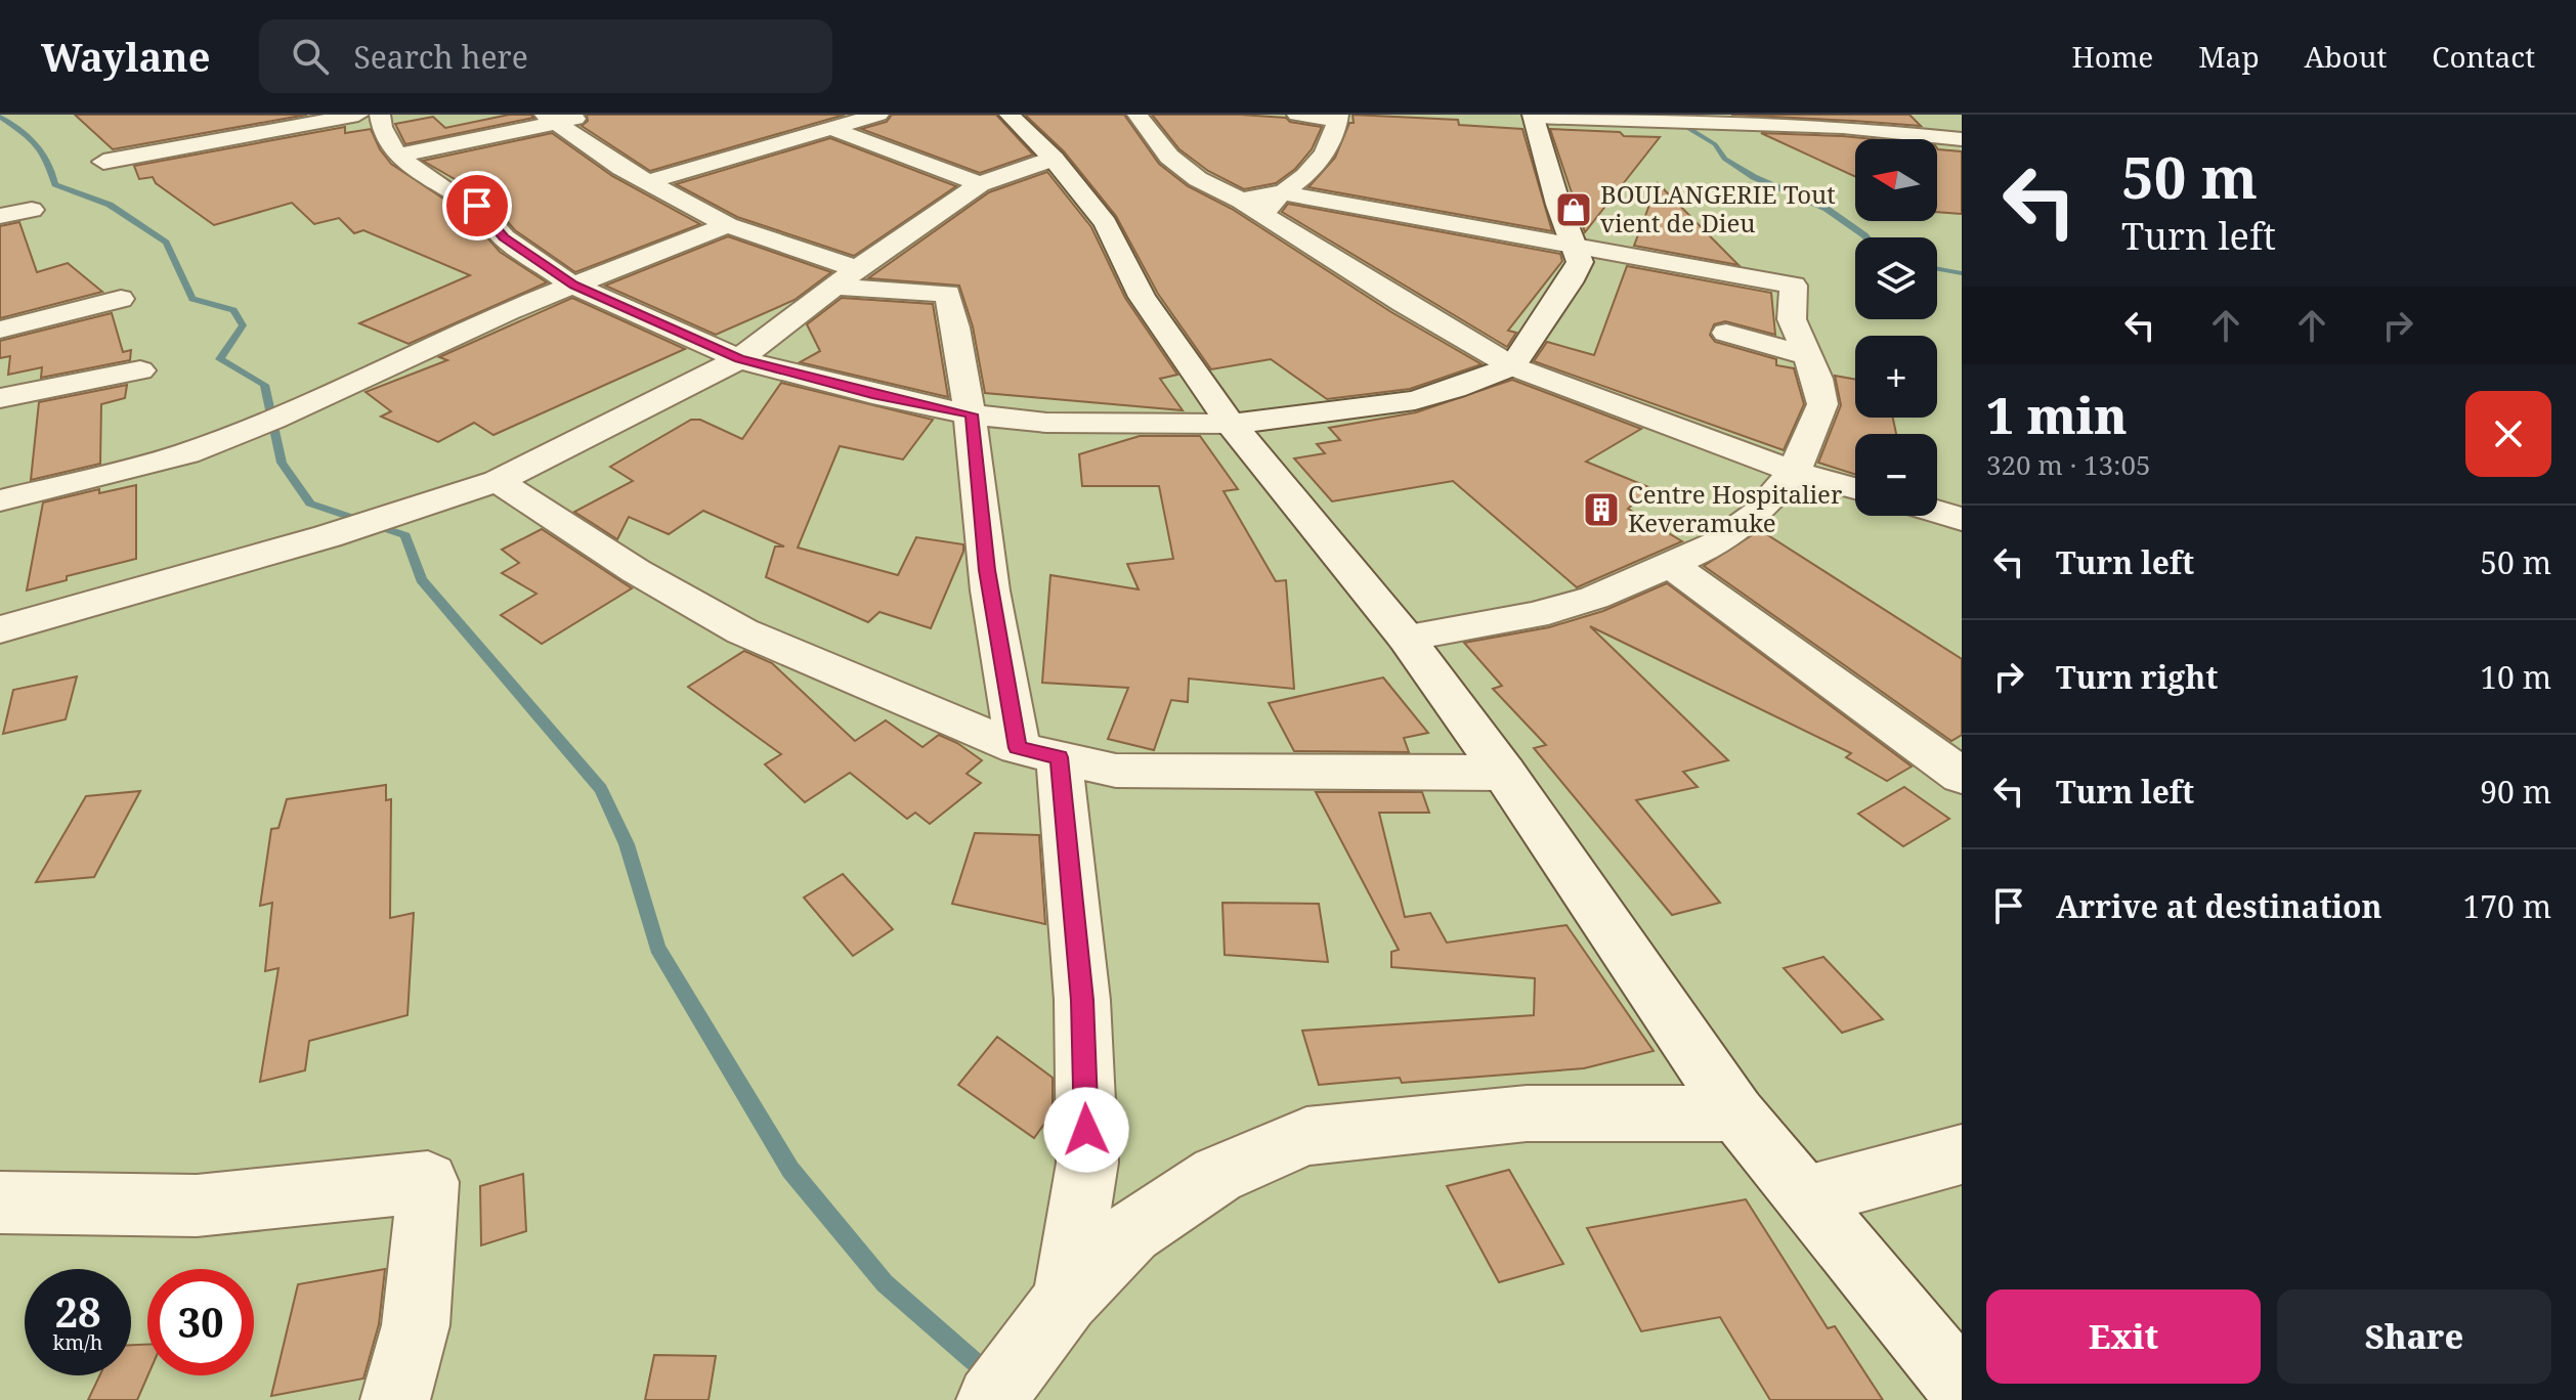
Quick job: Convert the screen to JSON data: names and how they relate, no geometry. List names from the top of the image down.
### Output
{
  "places": {
    "shop": ["BOULANGERIE Tout vient de Dieu"],
    "building": ["Centre Hospitalier Keveramuke"]
  },
  "north": "left",
  "page": {
    "header": "Waylane",
    "search": "Search here",
    "nav": [
      "Home",
      "Map",
      "About",
      "Contact"
    ],
    "turn": ["50 m", "Turn left"],
    "map_buttons": ["+", "−"],
    "heading": ["1 min", "320 m · 13:05"],
    "list": [
      {
        "name": "Turn left",
        "value": "50 m"
      },
      {
        "name": "Turn right",
        "value": "10 m"
      },
      {
        "name": "Turn left",
        "value": "90 m"
      },
      {
        "name": "Arrive at destination",
        "value": "170 m"
      }
    ],
    "speed": "28 km/h",
    "limit": "30",
    "buttons": ["Exit", "Share"]
  }
}
